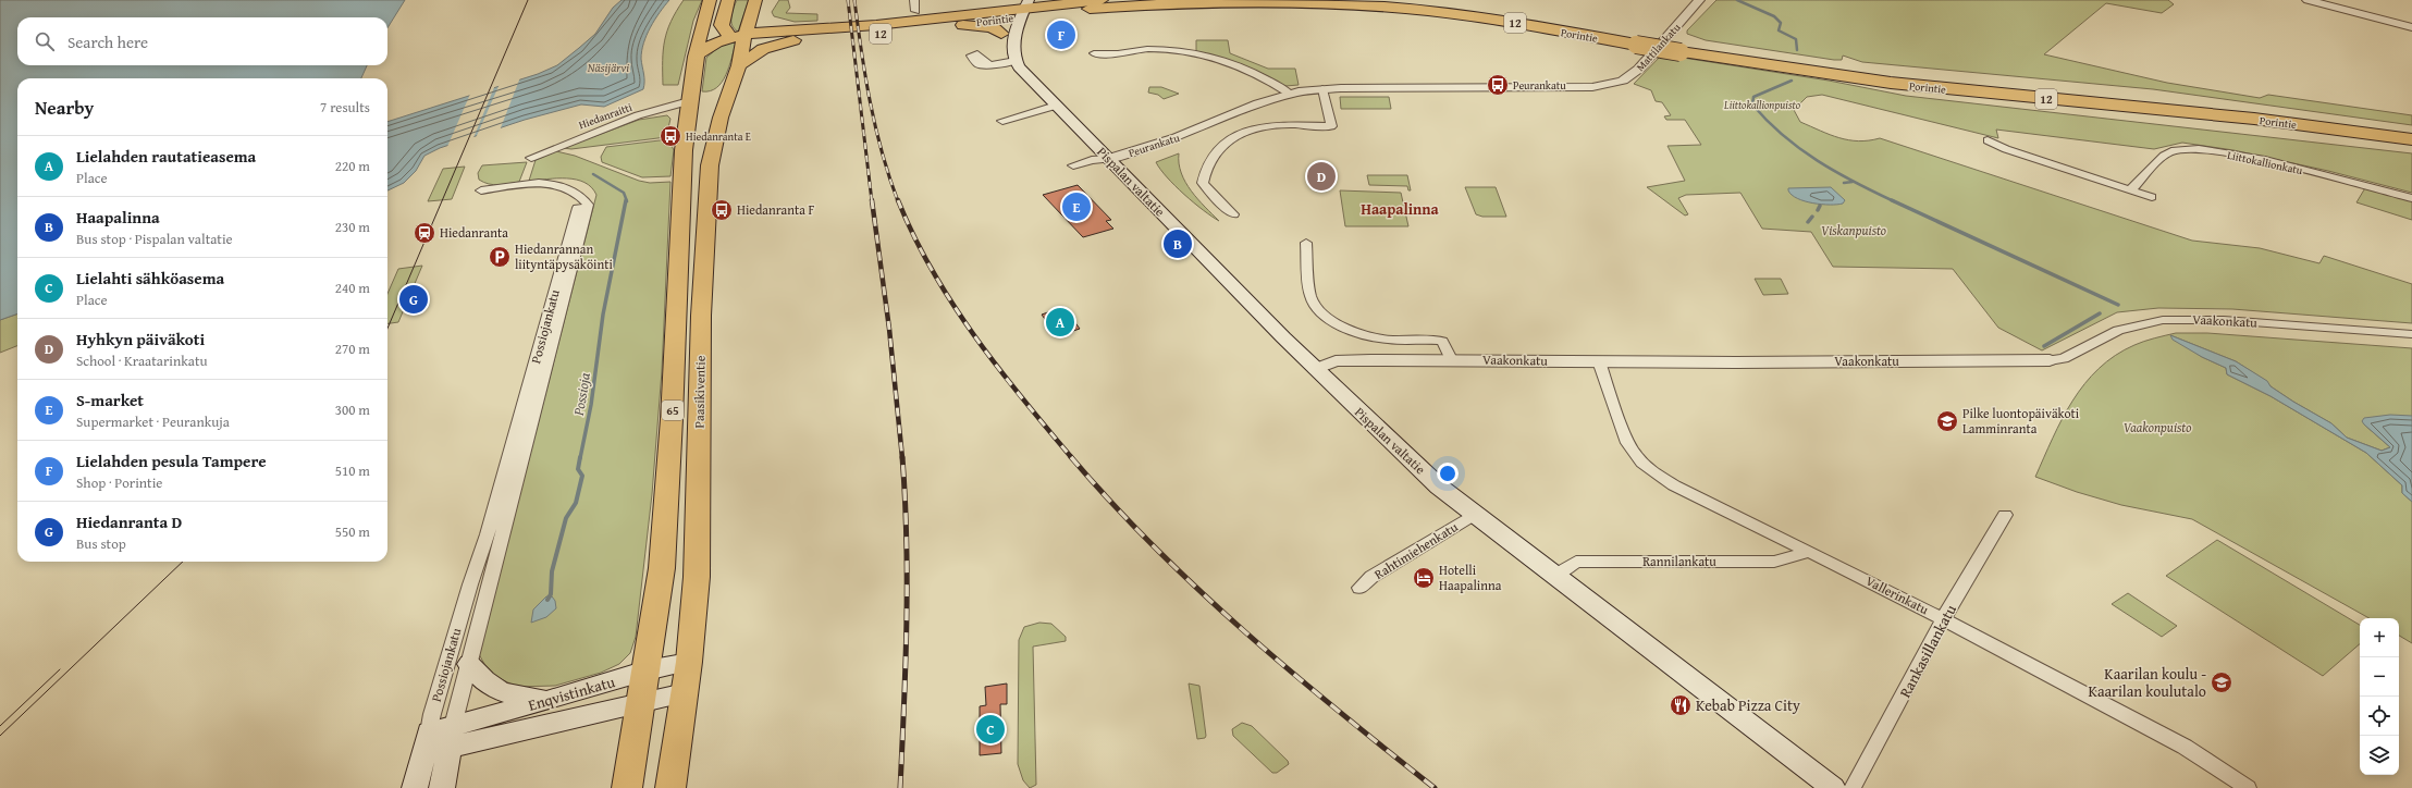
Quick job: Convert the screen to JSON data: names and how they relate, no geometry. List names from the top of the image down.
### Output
{
  "streets": {
    "highway": [
      "Porintie",
      "12",
      "Paasikiventie",
      "65"
    ],
    "main road": ["Pispalan valtatie", "Enqvistinkatu"],
    "street": [
      "Mattilankatu",
      "Hiedanraitti",
      "Peurankatu",
      "Liittokallionkatu",
      "Vaakonkatu",
      "Possiojankatu",
      "Rahtimiehenkatu",
      "Rannilankatu",
      "Vallerinkatu",
      "Rankasillankatu"
    ]
  },
  "crossings": [
    ["Porintie", "12"],
    ["Porintie", "Paasikiventie"],
    ["12", "Paasikiventie"],
    ["Mattilankatu", "Peurankatu"],
    ["Hiedanraitti", "Paasikiventie"],
    ["Peurankatu", "Pispalan valtatie"],
    ["Pispalan valtatie", "Vaakonkatu"],
    ["Pispalan valtatie", "Rahtimiehenkatu"],
    ["Pispalan valtatie", "Rannilankatu"],
    ["Vaakonkatu", "Vallerinkatu"],
    ["Possiojankatu", "Enqvistinkatu"],
    ["Paasikiventie", "Enqvistinkatu"],
    ["Rannilankatu", "Vallerinkatu"],
    ["Vallerinkatu", "Rankasillankatu"]
  ],
  "districts": ["Haapalinna"],
  "water": ["Näsijärvi", "Possioja"],
  "parks": ["Liittokallionpuisto", "Viskanpuisto", "Vaakonpuisto"],
  "places": {
    "bus stop": ["Peurankatu", "Hiedanranta E", "Hiedanranta F"],
    "station": ["Hiedanranta"],
    "parking": ["Hiedanrannan liityntäpysäköinti"],
    "school or university": ["Pilke luontopäiväkoti Lamminranta", "Kaarilan koulu - Kaarilan koulutalo"],
    "hotel": ["Hotelli Haapalinna"],
    "restaurant": ["Kebab Pizza City"]
  },
  "page": {
    "search": "Search here",
    "pins": [
      "F",
      "D",
      "E",
      "B",
      "G",
      "A",
      "C"
    ],
    "heading": ["Nearby", "7 results"],
    "list": [
      {
        "mark": "A",
        "name": "Lielahden rautatieasema",
        "note": "Place",
        "value": "220 m"
      },
      {
        "mark": "B",
        "name": "Haapalinna",
        "note": "Bus stop · Pispalan valtatie",
        "value": "230 m"
      },
      {
        "mark": "C",
        "name": "Lielahti sähköasema",
        "note": "Place",
        "value": "240 m"
      },
      {
        "mark": "D",
        "name": "Hyhkyn päiväkoti",
        "note": "School · Kraatarinkatu",
        "value": "270 m"
      },
      {
        "mark": "E",
        "name": "S-market",
        "note": "Supermarket · Peurankuja",
        "value": "300 m"
      },
      {
        "mark": "F",
        "name": "Lielahden pesula Tampere",
        "note": "Shop · Porintie",
        "value": "510 m"
      },
      {
        "mark": "G",
        "name": "Hiedanranta D",
        "note": "Bus stop",
        "value": "550 m"
      }
    ],
    "map_buttons": ["+", "−"]
  }
}
